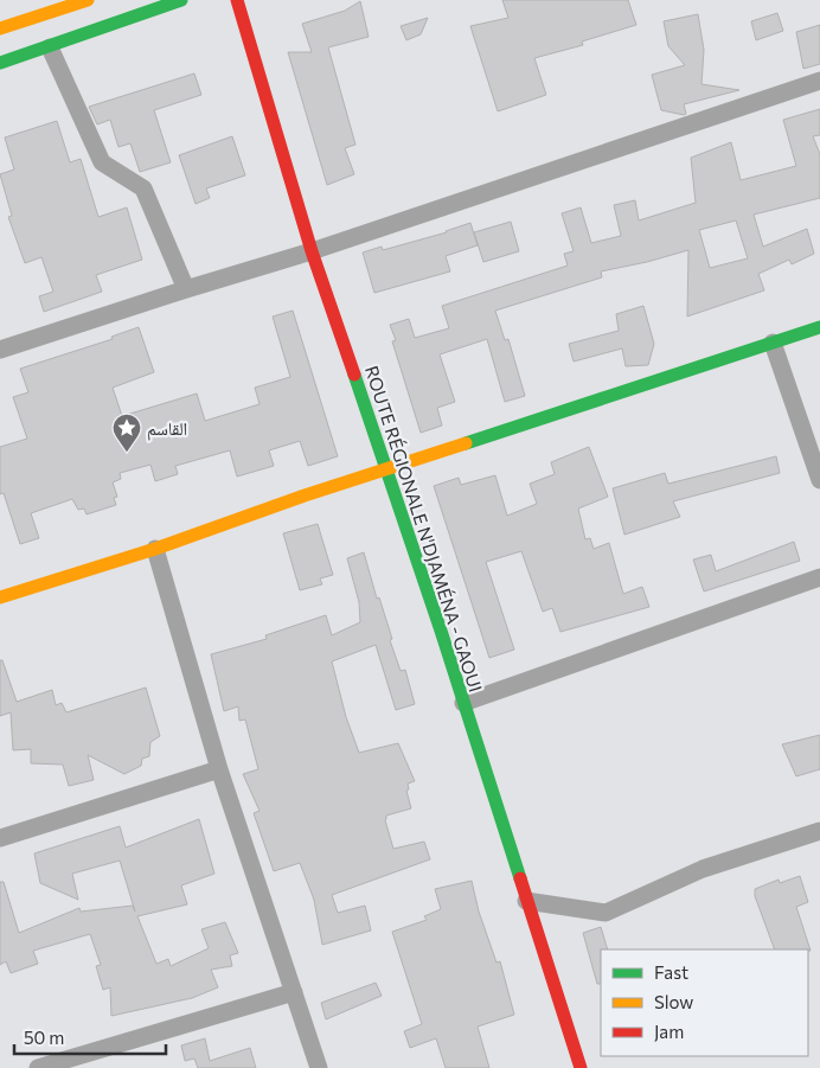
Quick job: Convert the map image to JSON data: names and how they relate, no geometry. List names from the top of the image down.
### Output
{
  "streets": {
    "street": ["ROUTE RÉGIONALE N'DJAMÉNA - GAOUI"]
  },
  "places": {
    "place": ["القاسم"]
  },
  "legend": ["Fast", "Slow", "Jam"],
  "scale_bar": "50 m"
}
